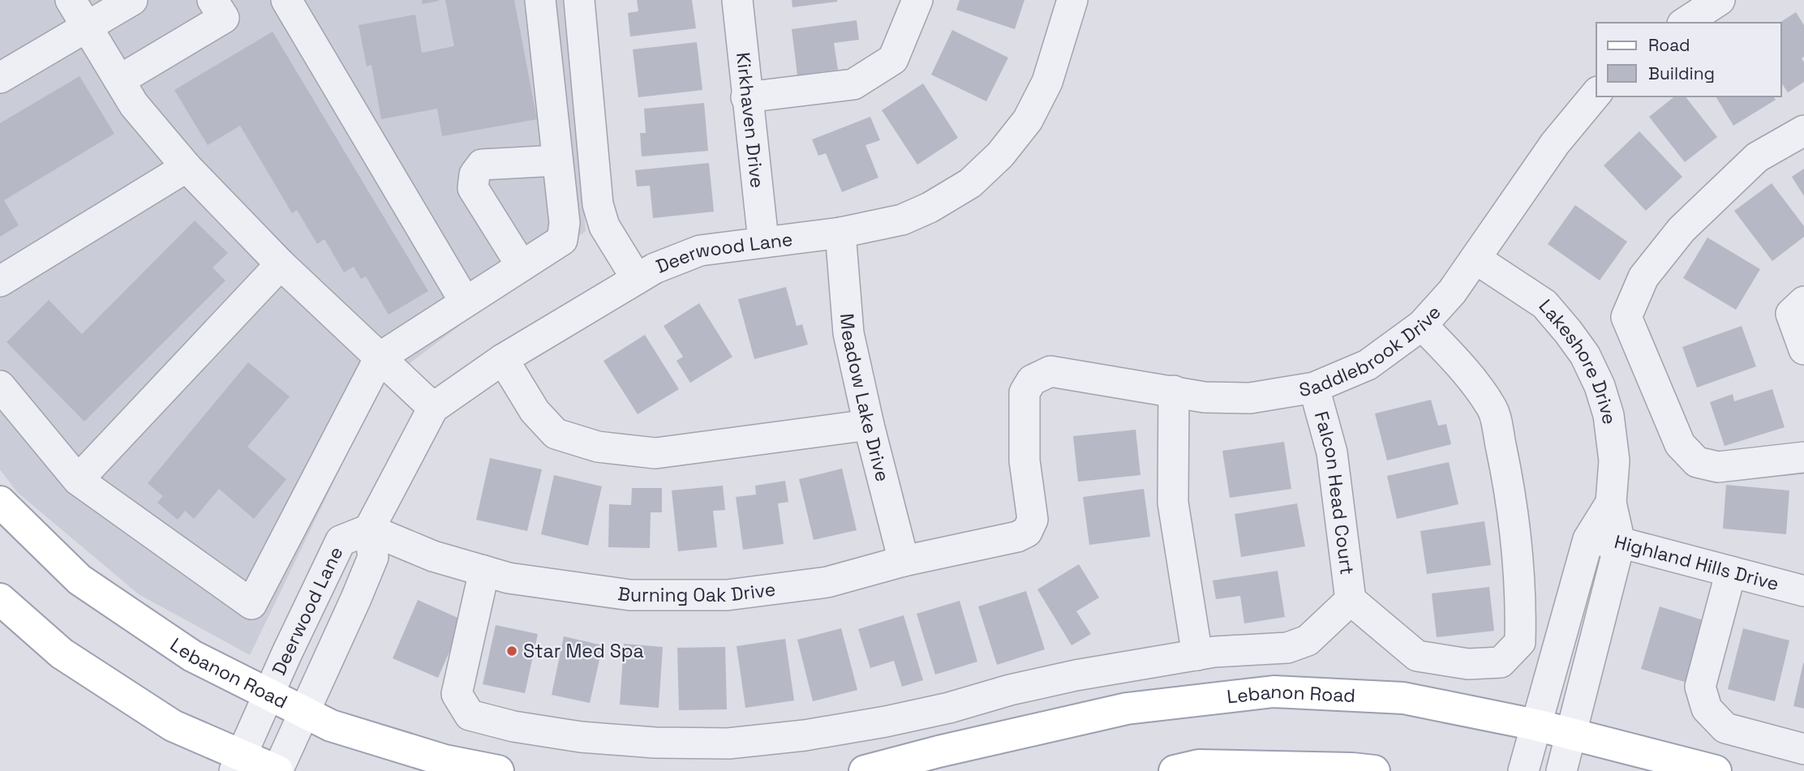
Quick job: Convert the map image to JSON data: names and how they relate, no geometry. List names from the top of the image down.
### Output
{
  "streets": {
    "main road": ["Lebanon Road"],
    "street": [
      "Kirkhaven Drive",
      "Deerwood Lane",
      "Saddlebrook Drive",
      "Lakeshore Drive",
      "Meadow Lake Drive",
      "Falcon Head Court",
      "Highland Hills Drive",
      "Burning Oak Drive"
    ]
  },
  "crossings": [
    ["Kirkhaven Drive", "Deerwood Lane"],
    ["Deerwood Lane", "Meadow Lake Drive"],
    ["Deerwood Lane", "Burning Oak Drive"],
    ["Deerwood Lane", "Lebanon Road"],
    ["Saddlebrook Drive", "Lakeshore Drive"],
    ["Saddlebrook Drive", "Falcon Head Court"],
    ["Saddlebrook Drive", "Burning Oak Drive"],
    ["Lakeshore Drive", "Highland Hills Drive"],
    ["Lakeshore Drive", "Lebanon Road"],
    ["Meadow Lake Drive", "Burning Oak Drive"]
  ],
  "places": ["Star Med Spa"],
  "legend": ["Road", "Building"]
}
